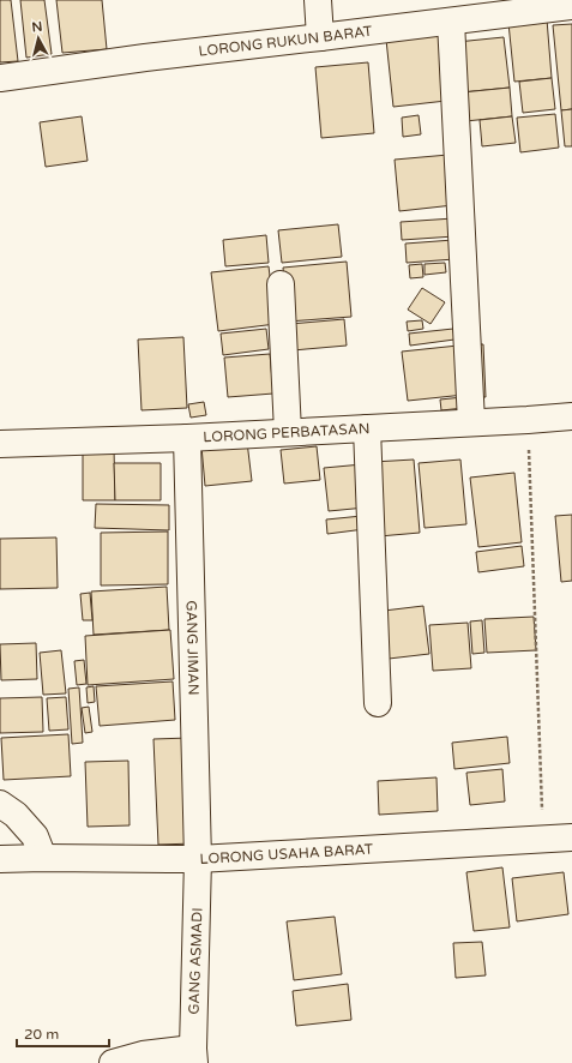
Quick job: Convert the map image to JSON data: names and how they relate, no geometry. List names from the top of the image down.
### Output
{
  "streets": {
    "street": [
      "LORONG RUKUN BARAT",
      "LORONG PERBATASAN",
      "GANG JIMAN",
      "LORONG USAHA BARAT",
      "GANG ASMADI"
    ]
  },
  "crossings": [
    ["LORONG PERBATASAN", "GANG JIMAN"],
    ["GANG JIMAN", "LORONG USAHA BARAT"],
    ["GANG JIMAN", "GANG ASMADI"],
    ["LORONG USAHA BARAT", "GANG ASMADI"]
  ],
  "scale_bar": "20 m",
  "north": "top"
}
